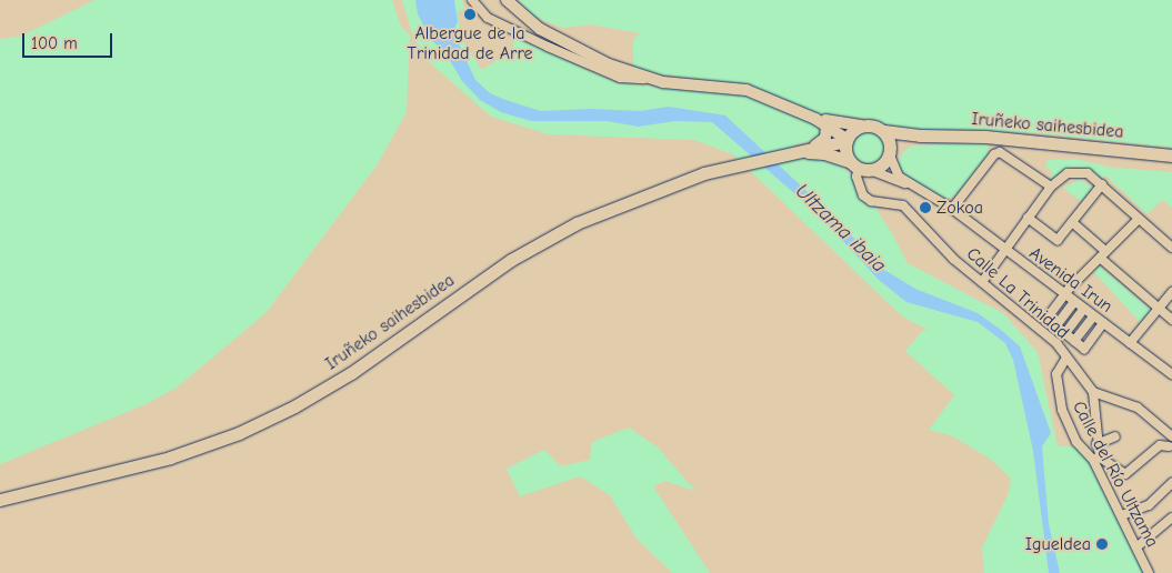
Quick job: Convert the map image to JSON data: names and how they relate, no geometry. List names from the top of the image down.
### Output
{
  "streets": {
    "highway": ["Iruñeko saihesbidea"],
    "street": ["Avenida Irun", "Calle La Trinidad", "Calle del Río Ultzama"]
  },
  "crossings": [
    ["Iruñeko saihesbidea", "Calle La Trinidad"],
    ["Calle La Trinidad", "Calle del Río Ultzama"]
  ],
  "water": ["Ultzama ibaia"],
  "places": ["Albergue de la Trinidad de Arre", "Zokoa", "Igueldea"],
  "scale_bar": "100 m"
}
